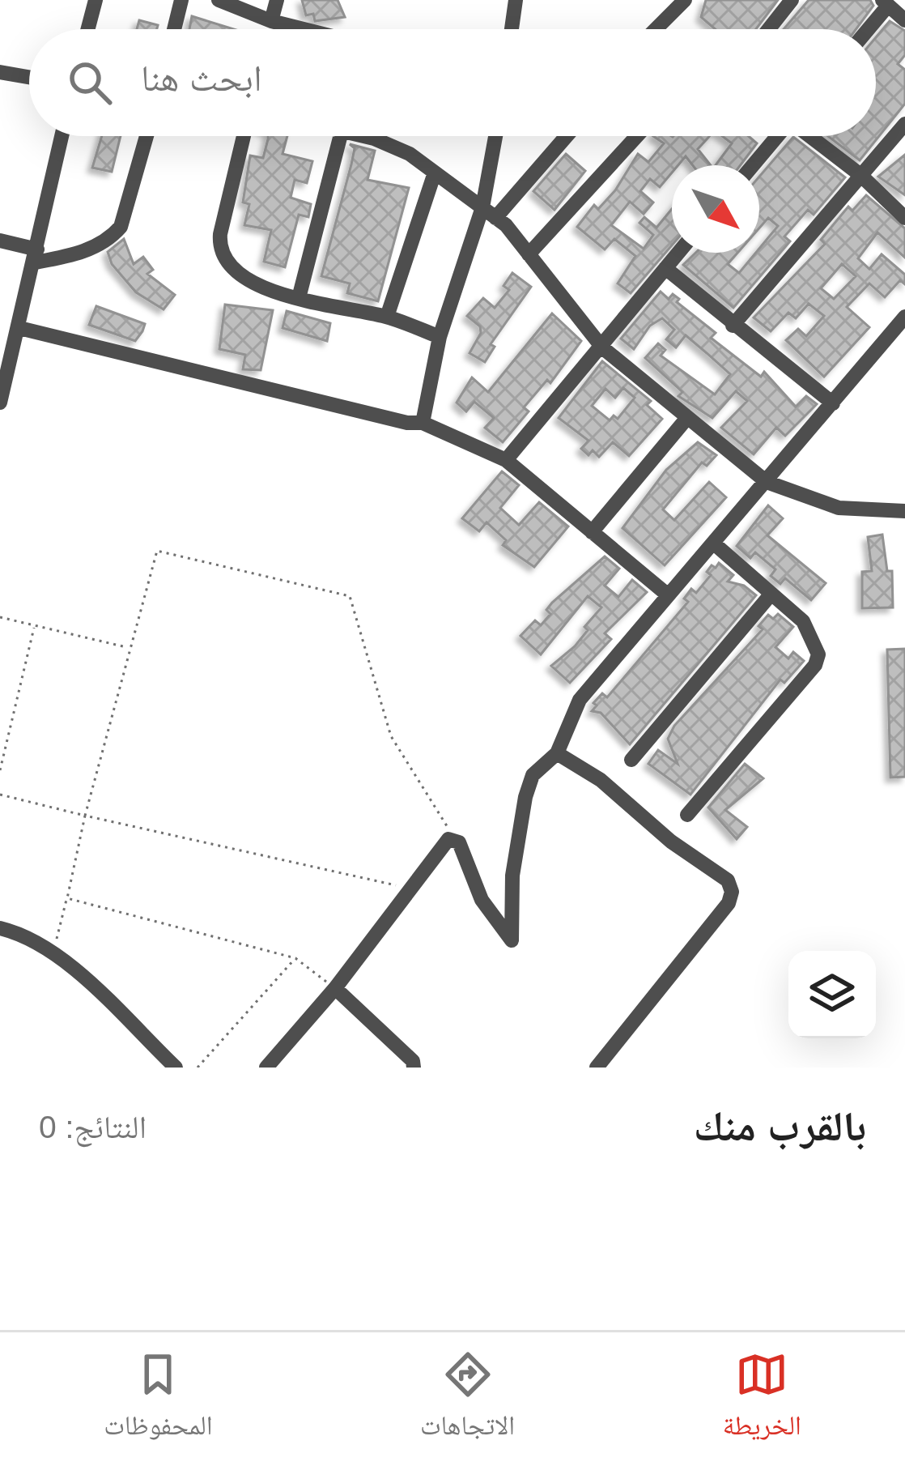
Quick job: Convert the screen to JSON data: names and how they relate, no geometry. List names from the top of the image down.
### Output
{
  "north": "bottom right",
  "page": {
    "search": "ابحث هنا",
    "heading": ["بالقرب منك", "النتائج: 0"],
    "nav": ["الخريطة", "الاتجاهات", "المحفوظات"]
  }
}
